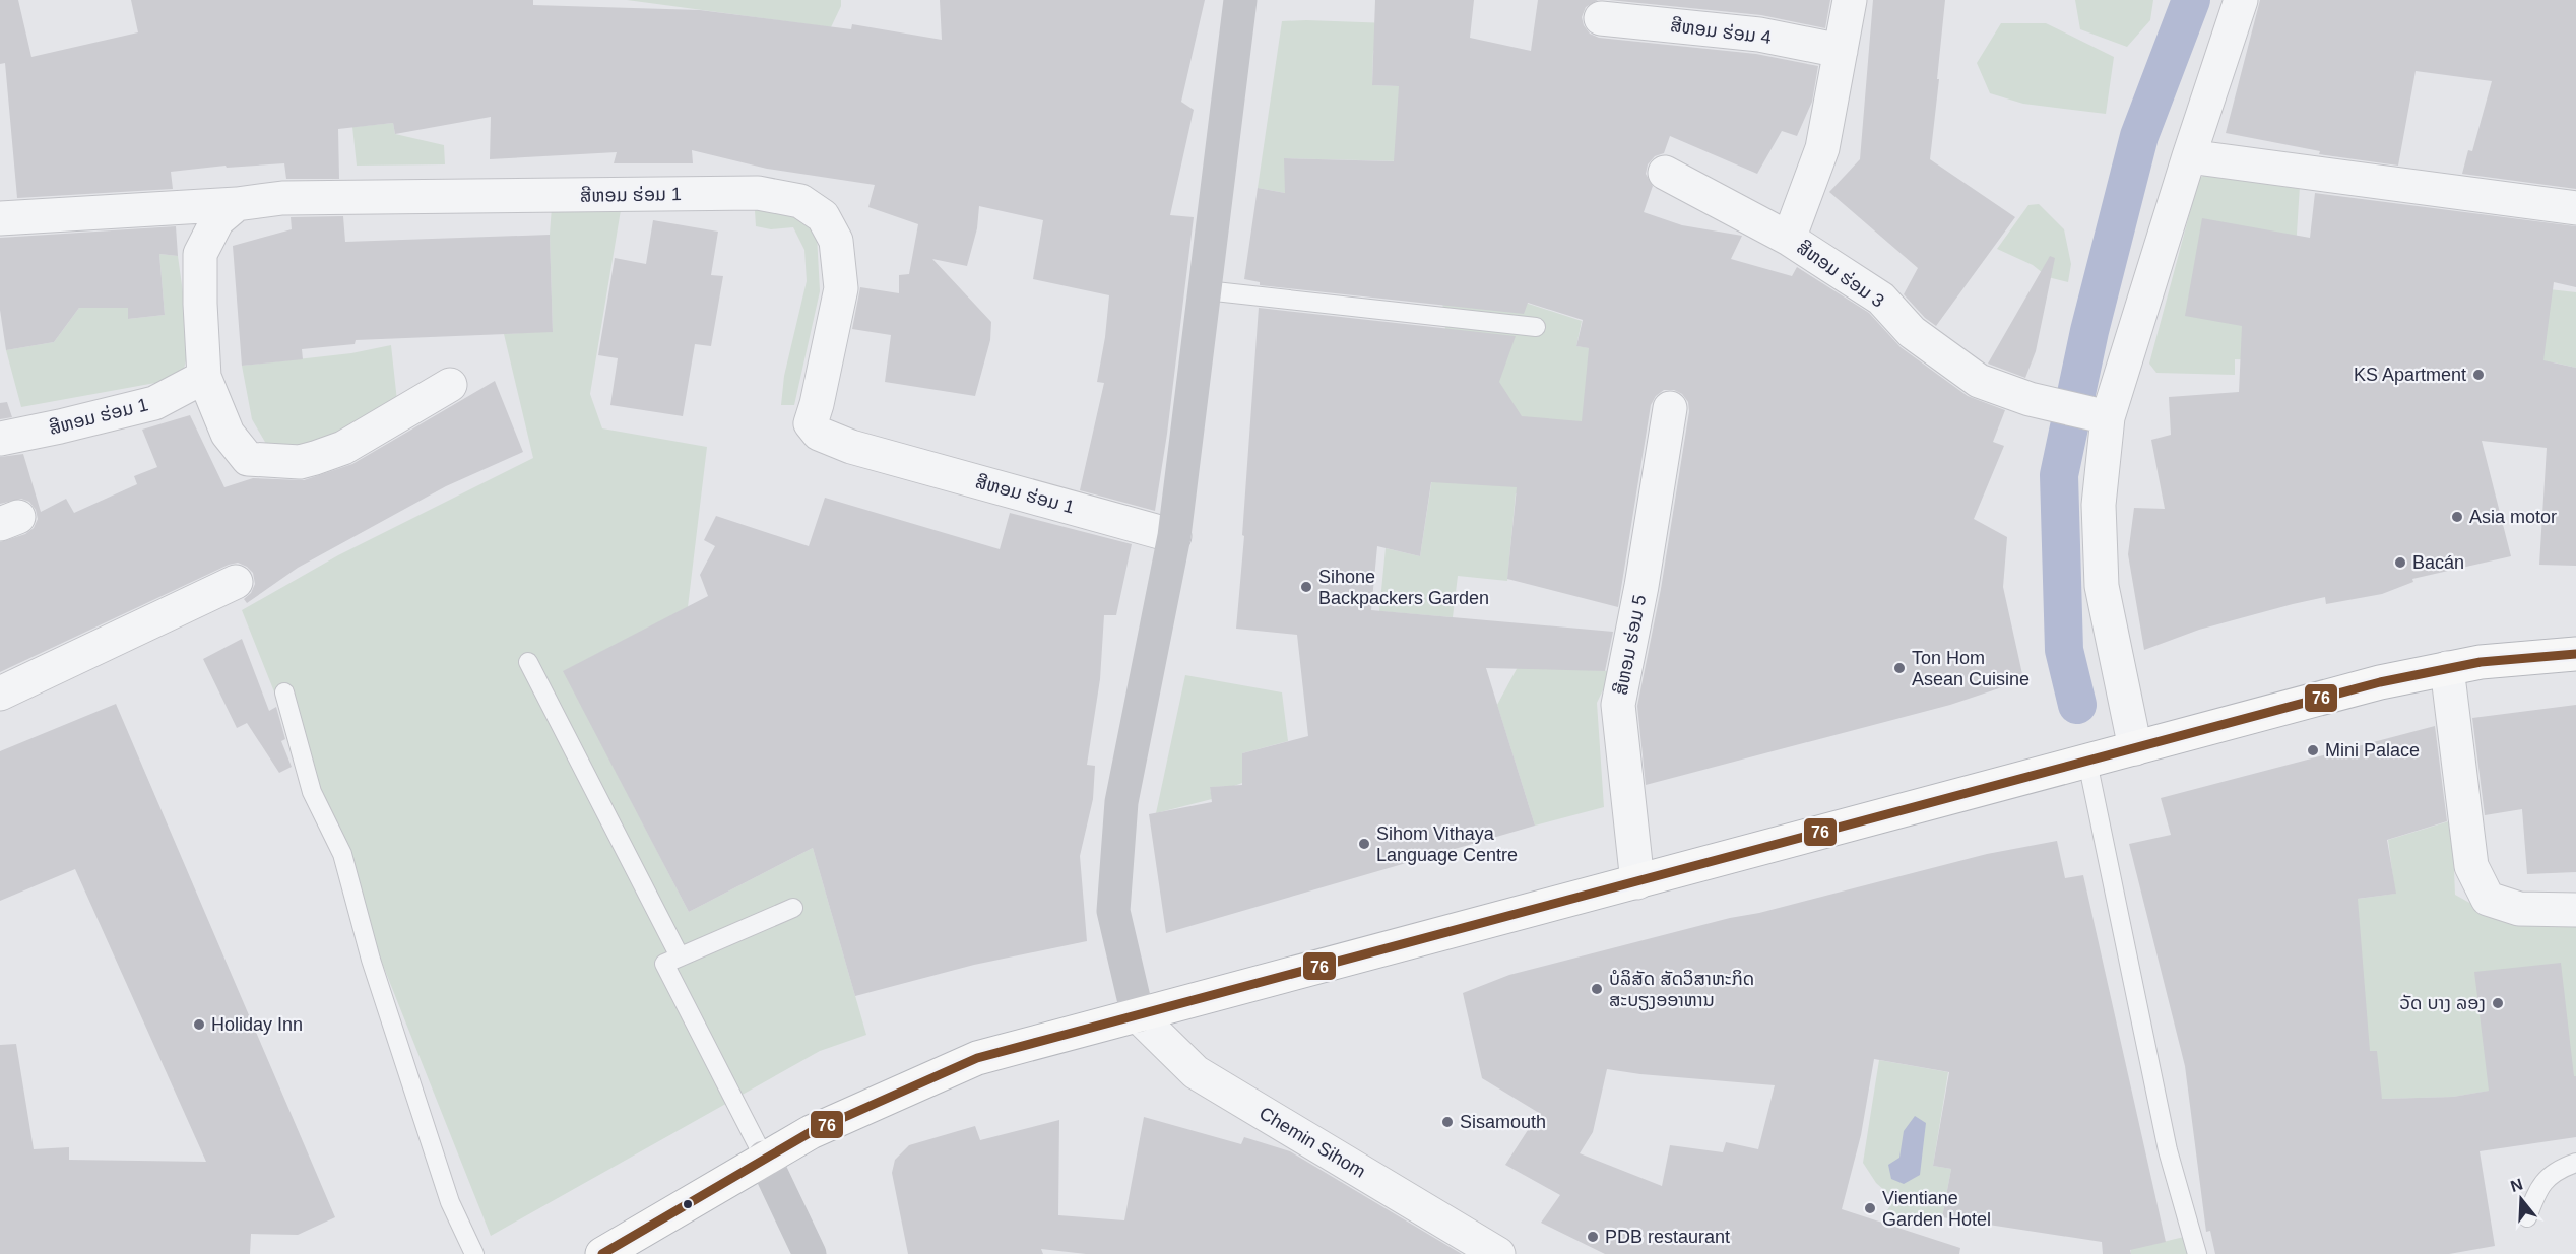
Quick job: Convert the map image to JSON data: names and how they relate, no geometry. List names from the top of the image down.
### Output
{
  "streets": {
    "street": [
      "ສີຫອມ ຮ່ອມ 4",
      "ສີຫອມ ຮ່ອມ 1",
      "ສີຫອມ ຮ່ອມ 3",
      "ສີຫອມ ຮ່ອມ 5",
      "Chemin Sihom"
    ]
  },
  "crossings": [
    ["ສີຫອມ ຮ່ອມ 4", "ສີຫອມ ຮ່ອມ 3"]
  ],
  "places": [
    "KS Apartment",
    "Asia motor",
    "Bacán",
    "Sihone Backpackers Garden",
    "Ton Hom Asean Cuisine",
    "Mini Palace",
    "Sihom Vithaya Language Centre",
    "ບໍລິສັດ ສັດວິສາຫະກິດ ສະບຽງອອາຫານ",
    "ວັດ ບາງ ລອງ",
    "Holiday Inn",
    "Sisamouth",
    "Vientiane Garden Hotel",
    "PDB restaurant"
  ],
  "lines": ["transit line 76"],
  "north": "top"
}
